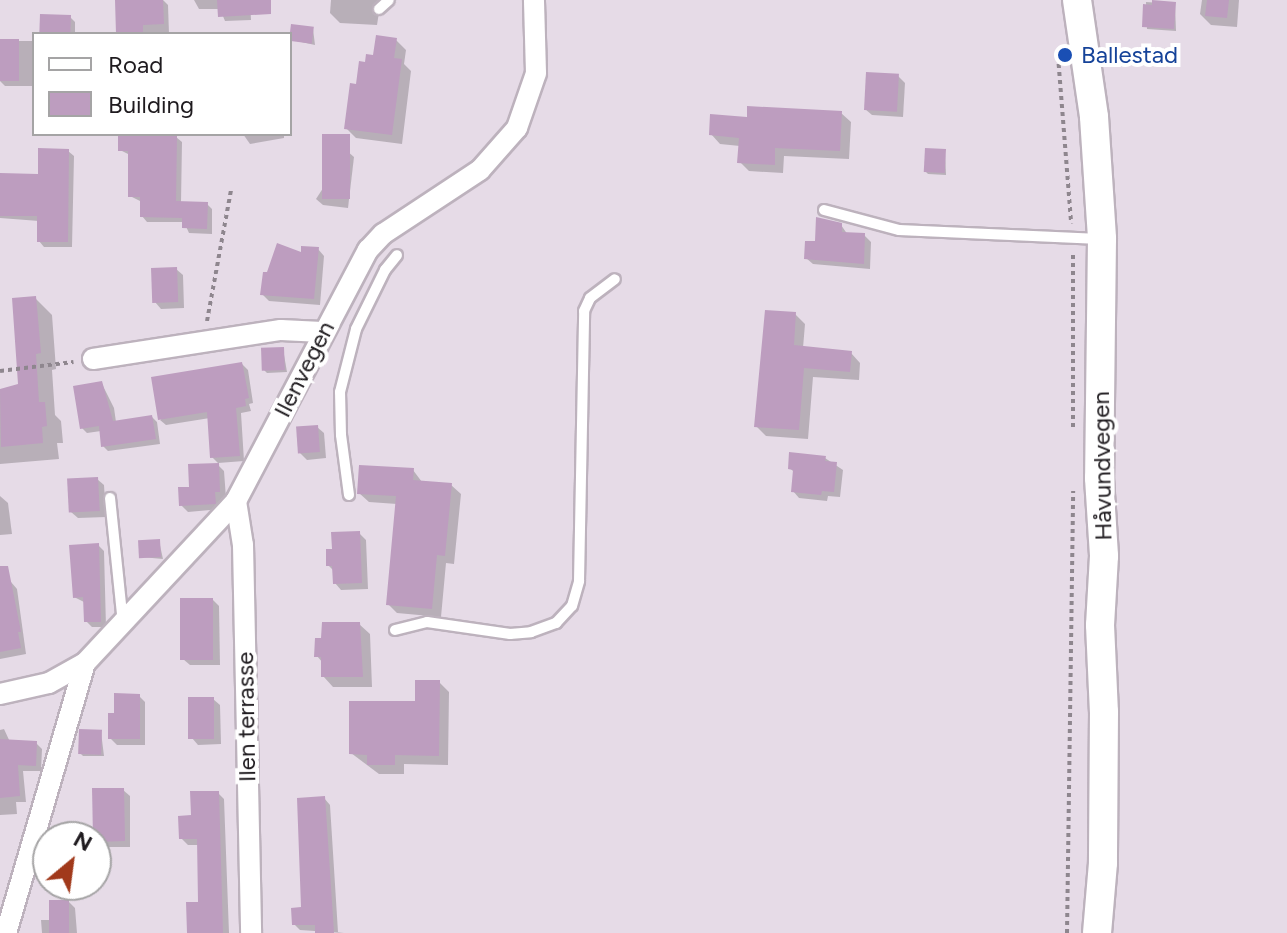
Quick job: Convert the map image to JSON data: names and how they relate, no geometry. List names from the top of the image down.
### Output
{
  "streets": {
    "main road": ["Håvundvegen"],
    "street": ["Ilenvegen", "Ilen terrasse"]
  },
  "crossings": [
    ["Ilenvegen", "Ilen terrasse"]
  ],
  "places": ["Ballestad"],
  "legend": ["Road", "Building"],
  "north": "top right"
}
